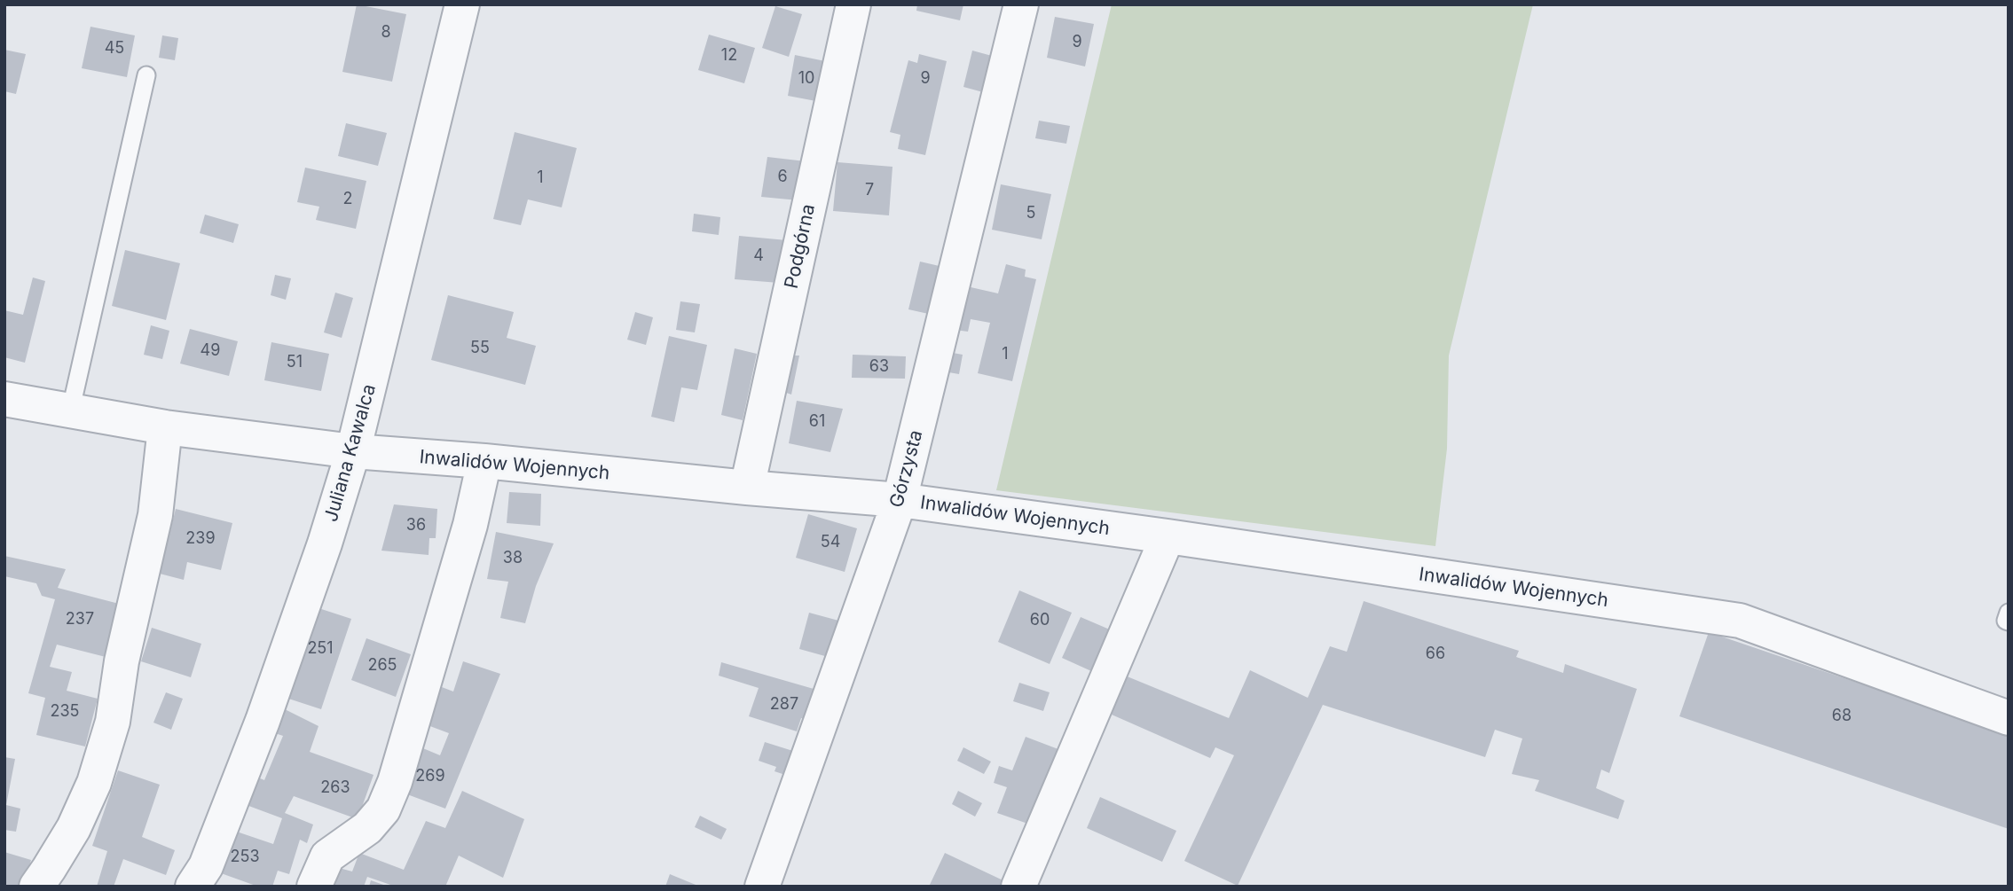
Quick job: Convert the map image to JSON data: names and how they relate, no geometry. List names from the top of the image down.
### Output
{
  "streets": {
    "street": [
      "Podgórna",
      "Juliana Kawalca",
      "Inwalidów Wojennych",
      "Górzysta"
    ]
  },
  "crossings": [
    ["Podgórna", "Inwalidów Wojennych"],
    ["Juliana Kawalca", "Inwalidów Wojennych"],
    ["Inwalidów Wojennych", "Górzysta"]
  ],
  "house_numbers": [
    "8",
    "9",
    "45",
    "12",
    "10",
    "9",
    "6",
    "1",
    "7",
    "2",
    "5",
    "4",
    "55",
    "49",
    "1",
    "51",
    "63",
    "61",
    "36",
    "239",
    "54",
    "38",
    "237",
    "60",
    "251",
    "66",
    "265",
    "287",
    "235",
    "68",
    "269",
    "263",
    "253"
  ]
}
